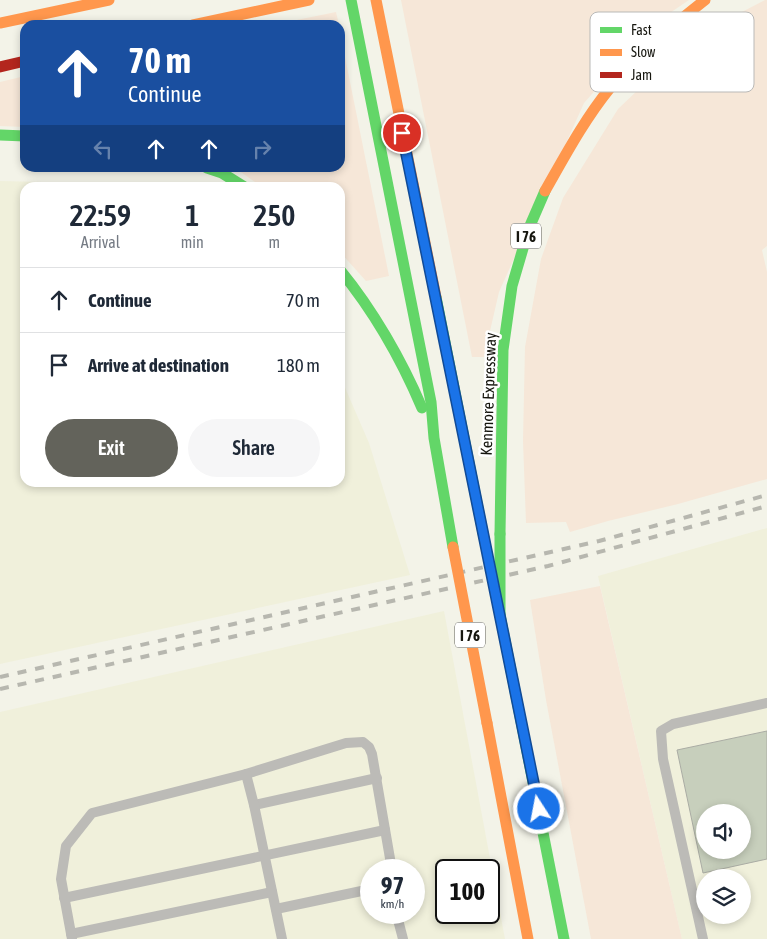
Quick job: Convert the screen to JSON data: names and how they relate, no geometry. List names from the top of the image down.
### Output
{
  "streets": {
    "highway": ["I 76", "Kenmore Expressway"]
  },
  "legend": ["Fast", "Slow", "Jam"],
  "page": {
    "turn": ["70 m", "Continue"],
    "eta": [
      "22:59",
      "Arrival",
      "1",
      "min",
      "250",
      "m"
    ],
    "list": [
      {
        "name": "Continue",
        "value": "70 m"
      },
      {
        "name": "Arrive at destination",
        "value": "180 m"
      }
    ],
    "buttons": ["Exit", "Share"],
    "speed": "97 km/h",
    "limit": "100"
  }
}
